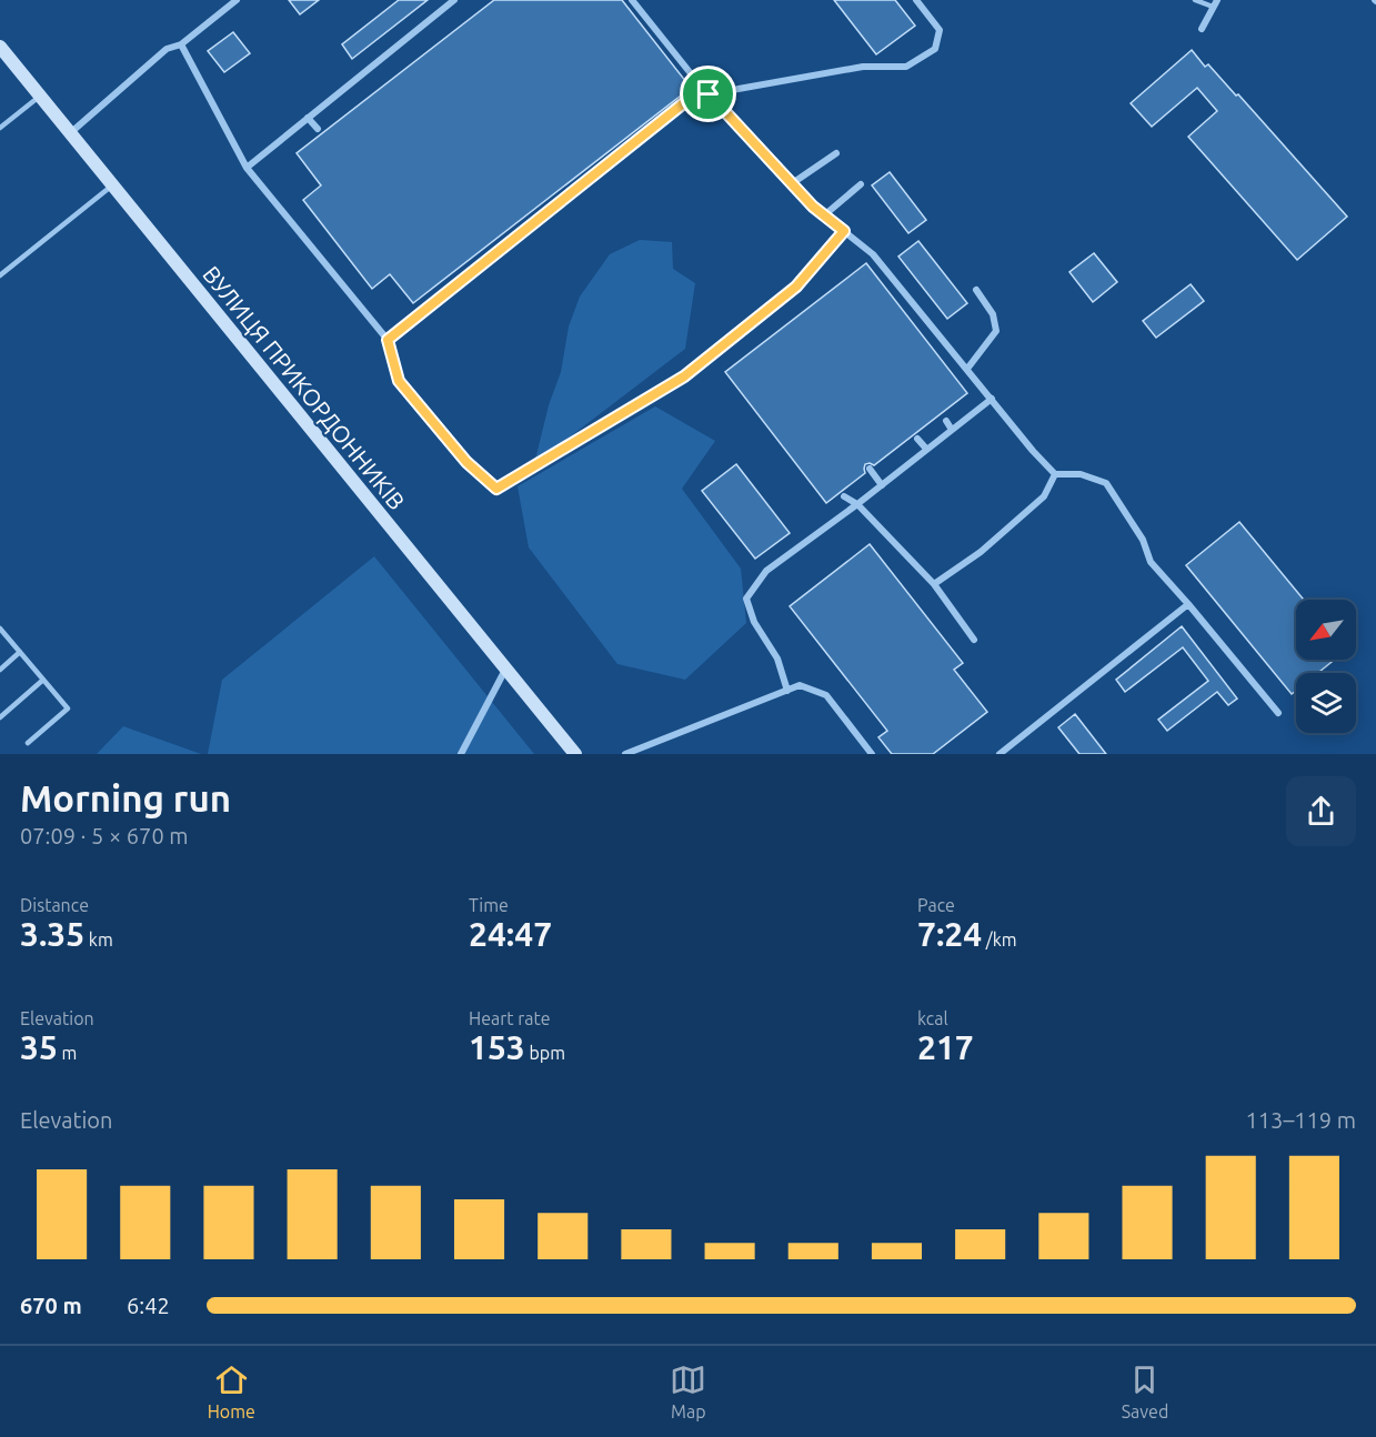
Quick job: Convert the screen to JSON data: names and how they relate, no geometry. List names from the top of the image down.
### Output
{
  "streets": {
    "street": ["ВУЛИЦЯ ПРИКОРДОННИКІВ"]
  },
  "north": "bottom left",
  "page": {
    "heading": ["Morning run", "07:09 · 5 × 670 m"],
    "stats": [
      ["Distance", "3.35 km"],
      ["Time", "24:47"],
      ["Pace", "7:24 /km"],
      ["Elevation", "35 m"],
      ["Heart rate", "153 bpm"],
      ["kcal", "217"]
    ],
    "chart": ["Elevation", "113–119 m"],
    "list": [
      {
        "name": "670 m",
        "note": "6:42"
      }
    ],
    "tabs": ["Home", "Map", "Saved"]
  }
}
